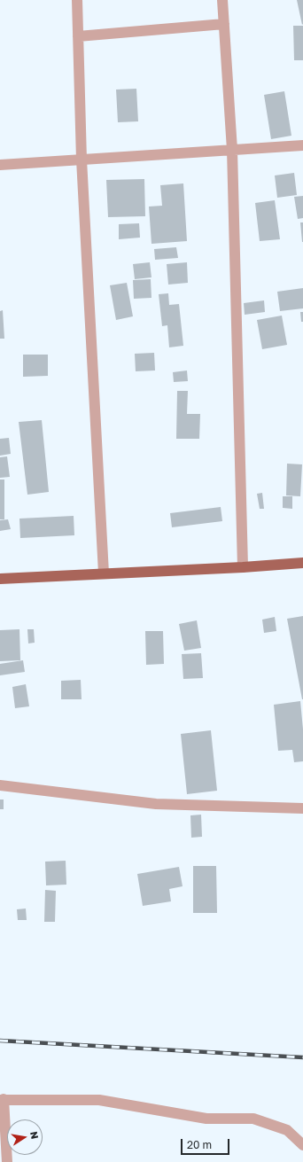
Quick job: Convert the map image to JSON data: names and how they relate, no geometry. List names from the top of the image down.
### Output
{
  "scale_bar": "20 m",
  "north": "right"
}
